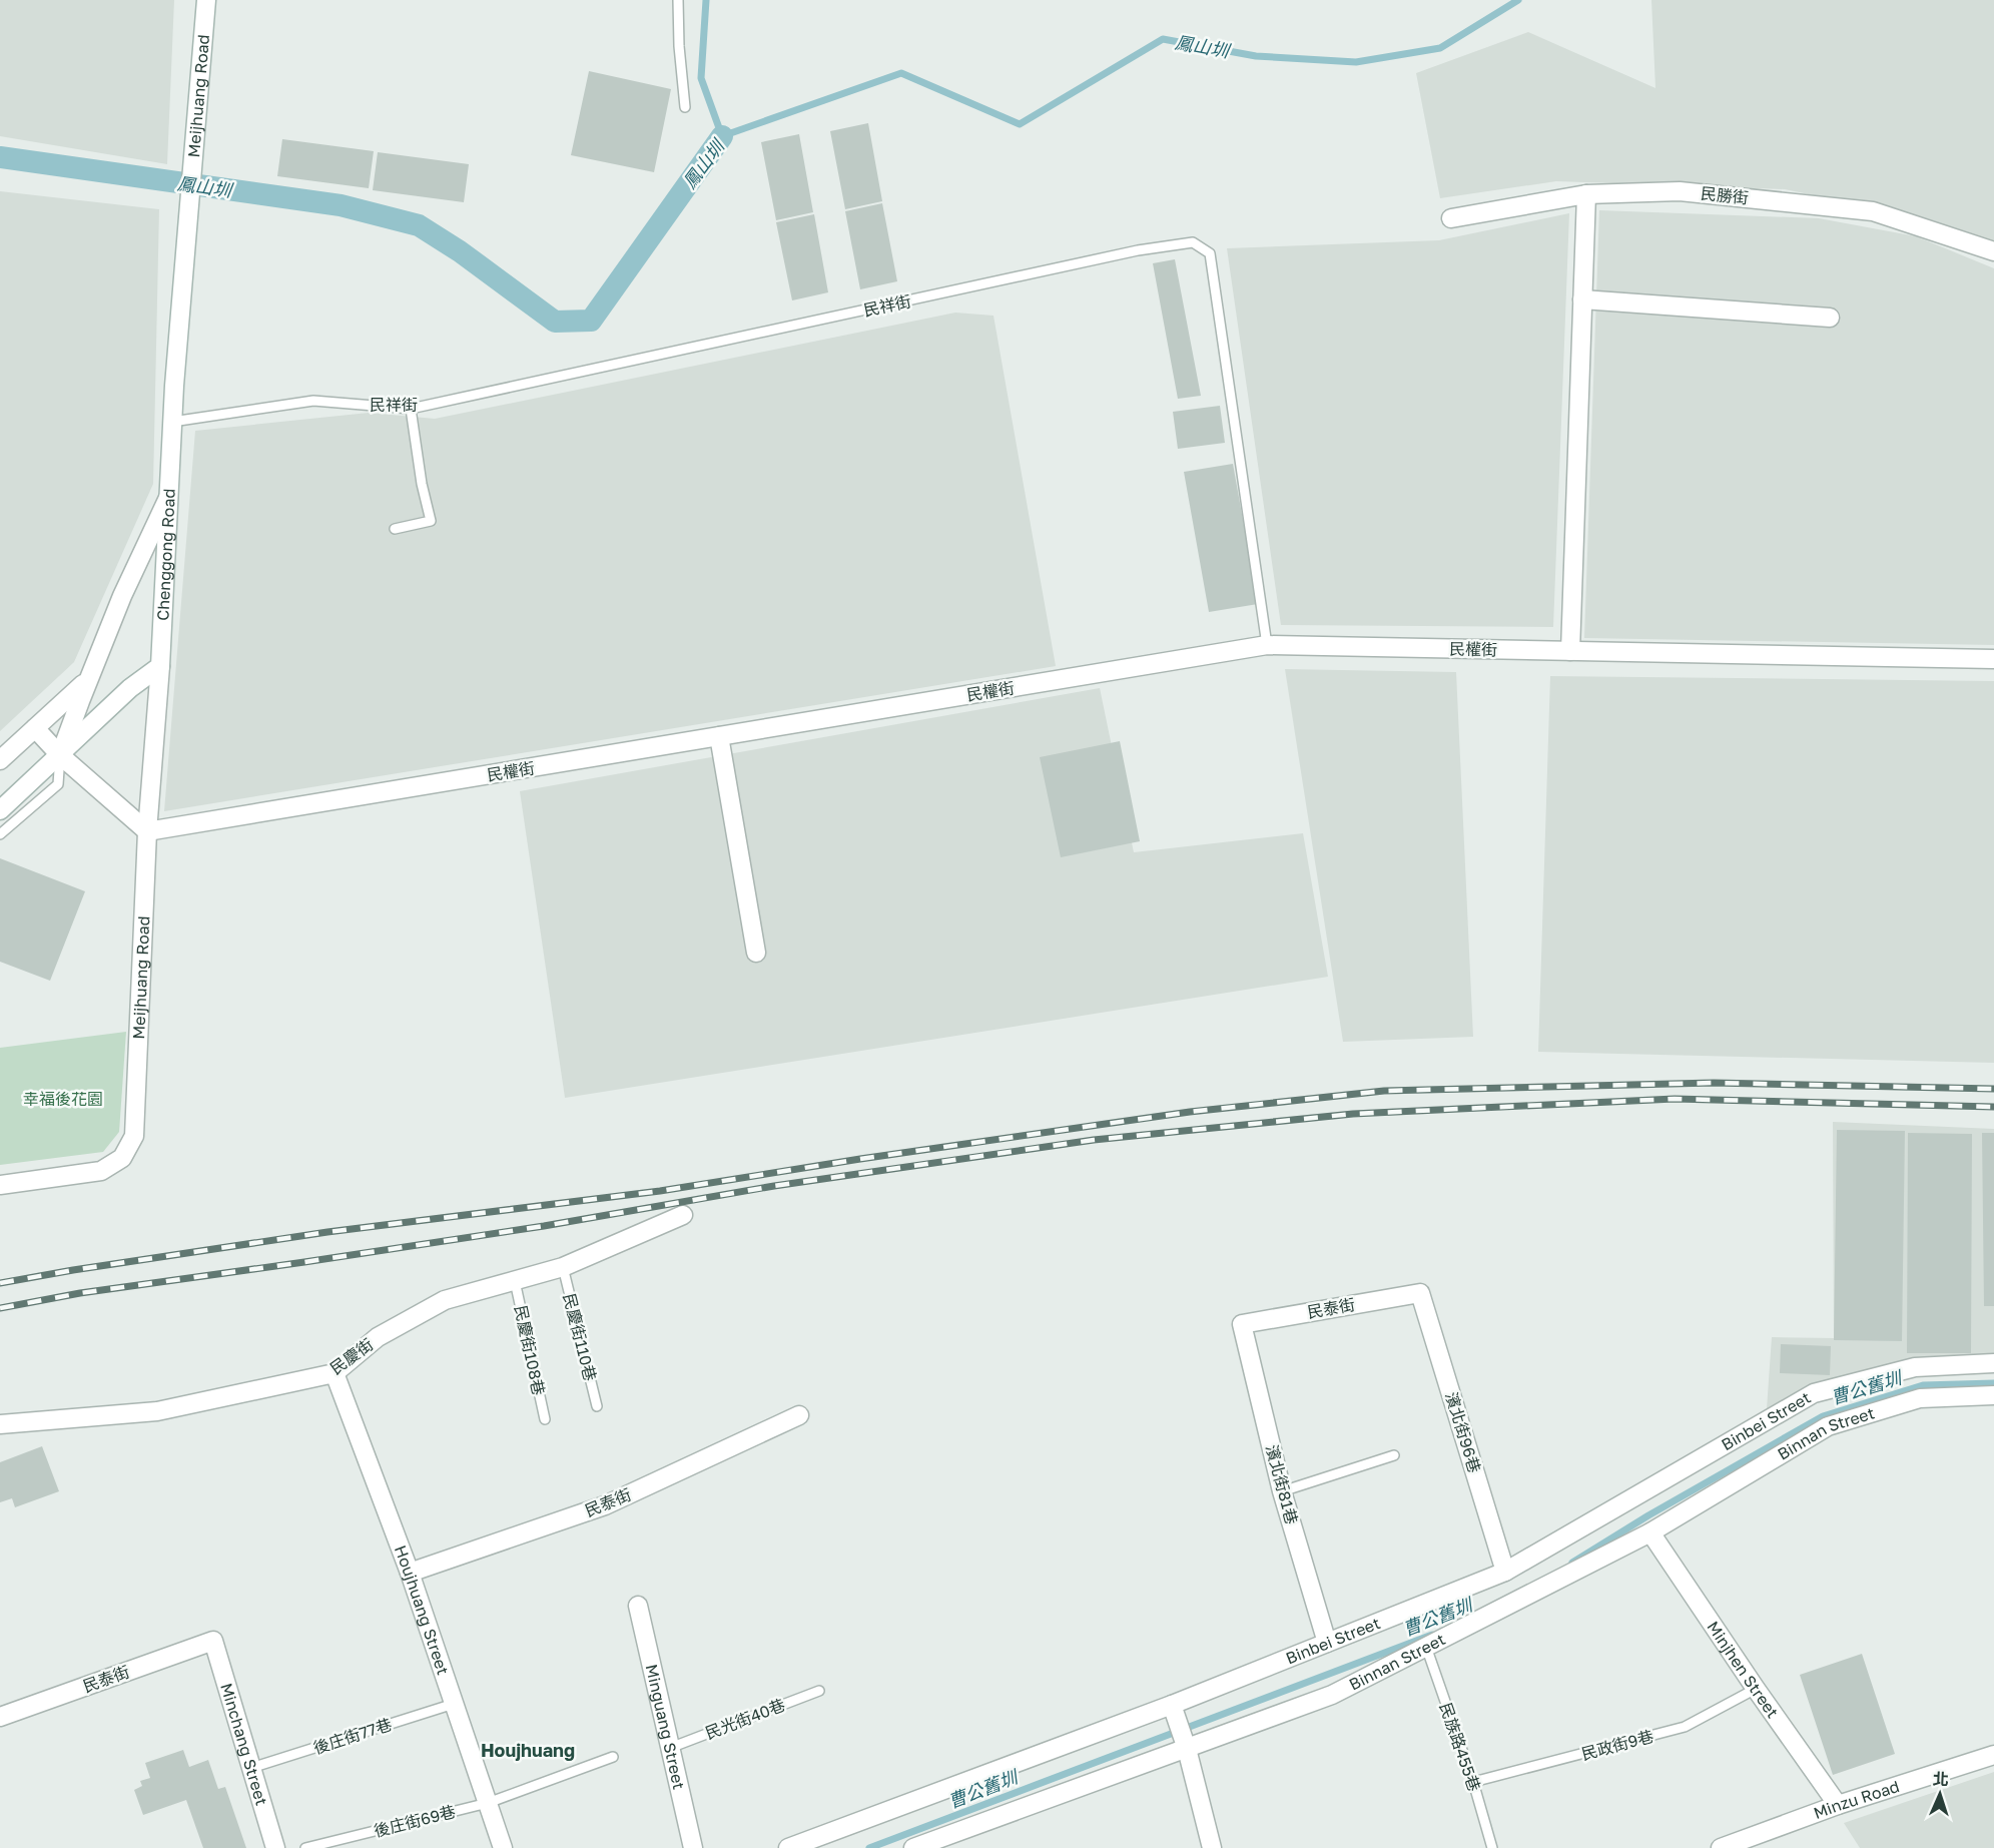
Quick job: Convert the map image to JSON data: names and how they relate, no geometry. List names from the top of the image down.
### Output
{
  "streets": {
    "street": [
      "Meijhuang Road",
      "民勝街",
      "Chenggong Road",
      "民權街",
      "民泰街",
      "民慶街",
      "Binbei Street",
      "濱北街96巷",
      "Binnan Street",
      "濱北街81巷",
      "Houjhuang Street",
      "Minjhen Street",
      "Minguang Street",
      "Minchang Street",
      "Minzu Road"
    ],
    "lane": [
      "民祥街",
      "民慶街110巷",
      "民慶街108巷",
      "民光街40巷",
      "後庄街77巷",
      "民政街9巷",
      "民族路455巷",
      "後庄街69巷"
    ]
  },
  "crossings": [
    ["Meijhuang Road", "Chenggong Road"],
    ["Meijhuang Road", "民權街"],
    ["民祥街", "Chenggong Road"],
    ["民祥街", "民權街"],
    ["民泰街", "濱北街96巷"],
    ["民泰街", "濱北街81巷"],
    ["民泰街", "Houjhuang Street"],
    ["民泰街", "Minchang Street"],
    ["民慶街110巷", "民慶街"],
    ["民慶街108巷", "民慶街"],
    ["民慶街", "Houjhuang Street"],
    ["Binbei Street", "濱北街96巷"],
    ["Binbei Street", "濱北街81巷"],
    ["Binnan Street", "Minjhen Street"],
    ["Binnan Street", "民族路455巷"],
    ["Houjhuang Street", "後庄街77巷"],
    ["Houjhuang Street", "後庄街69巷"],
    ["Minjhen Street", "民政街9巷"],
    ["Minjhen Street", "Minzu Road"],
    ["民光街40巷", "Minguang Street"],
    ["後庄街77巷", "Minchang Street"],
    ["民政街9巷", "民族路455巷"]
  ],
  "districts": ["Houjhuang"],
  "water": ["鳳山圳", "曹公舊圳"],
  "parks": ["幸福後花園"],
  "north": "top"
}
